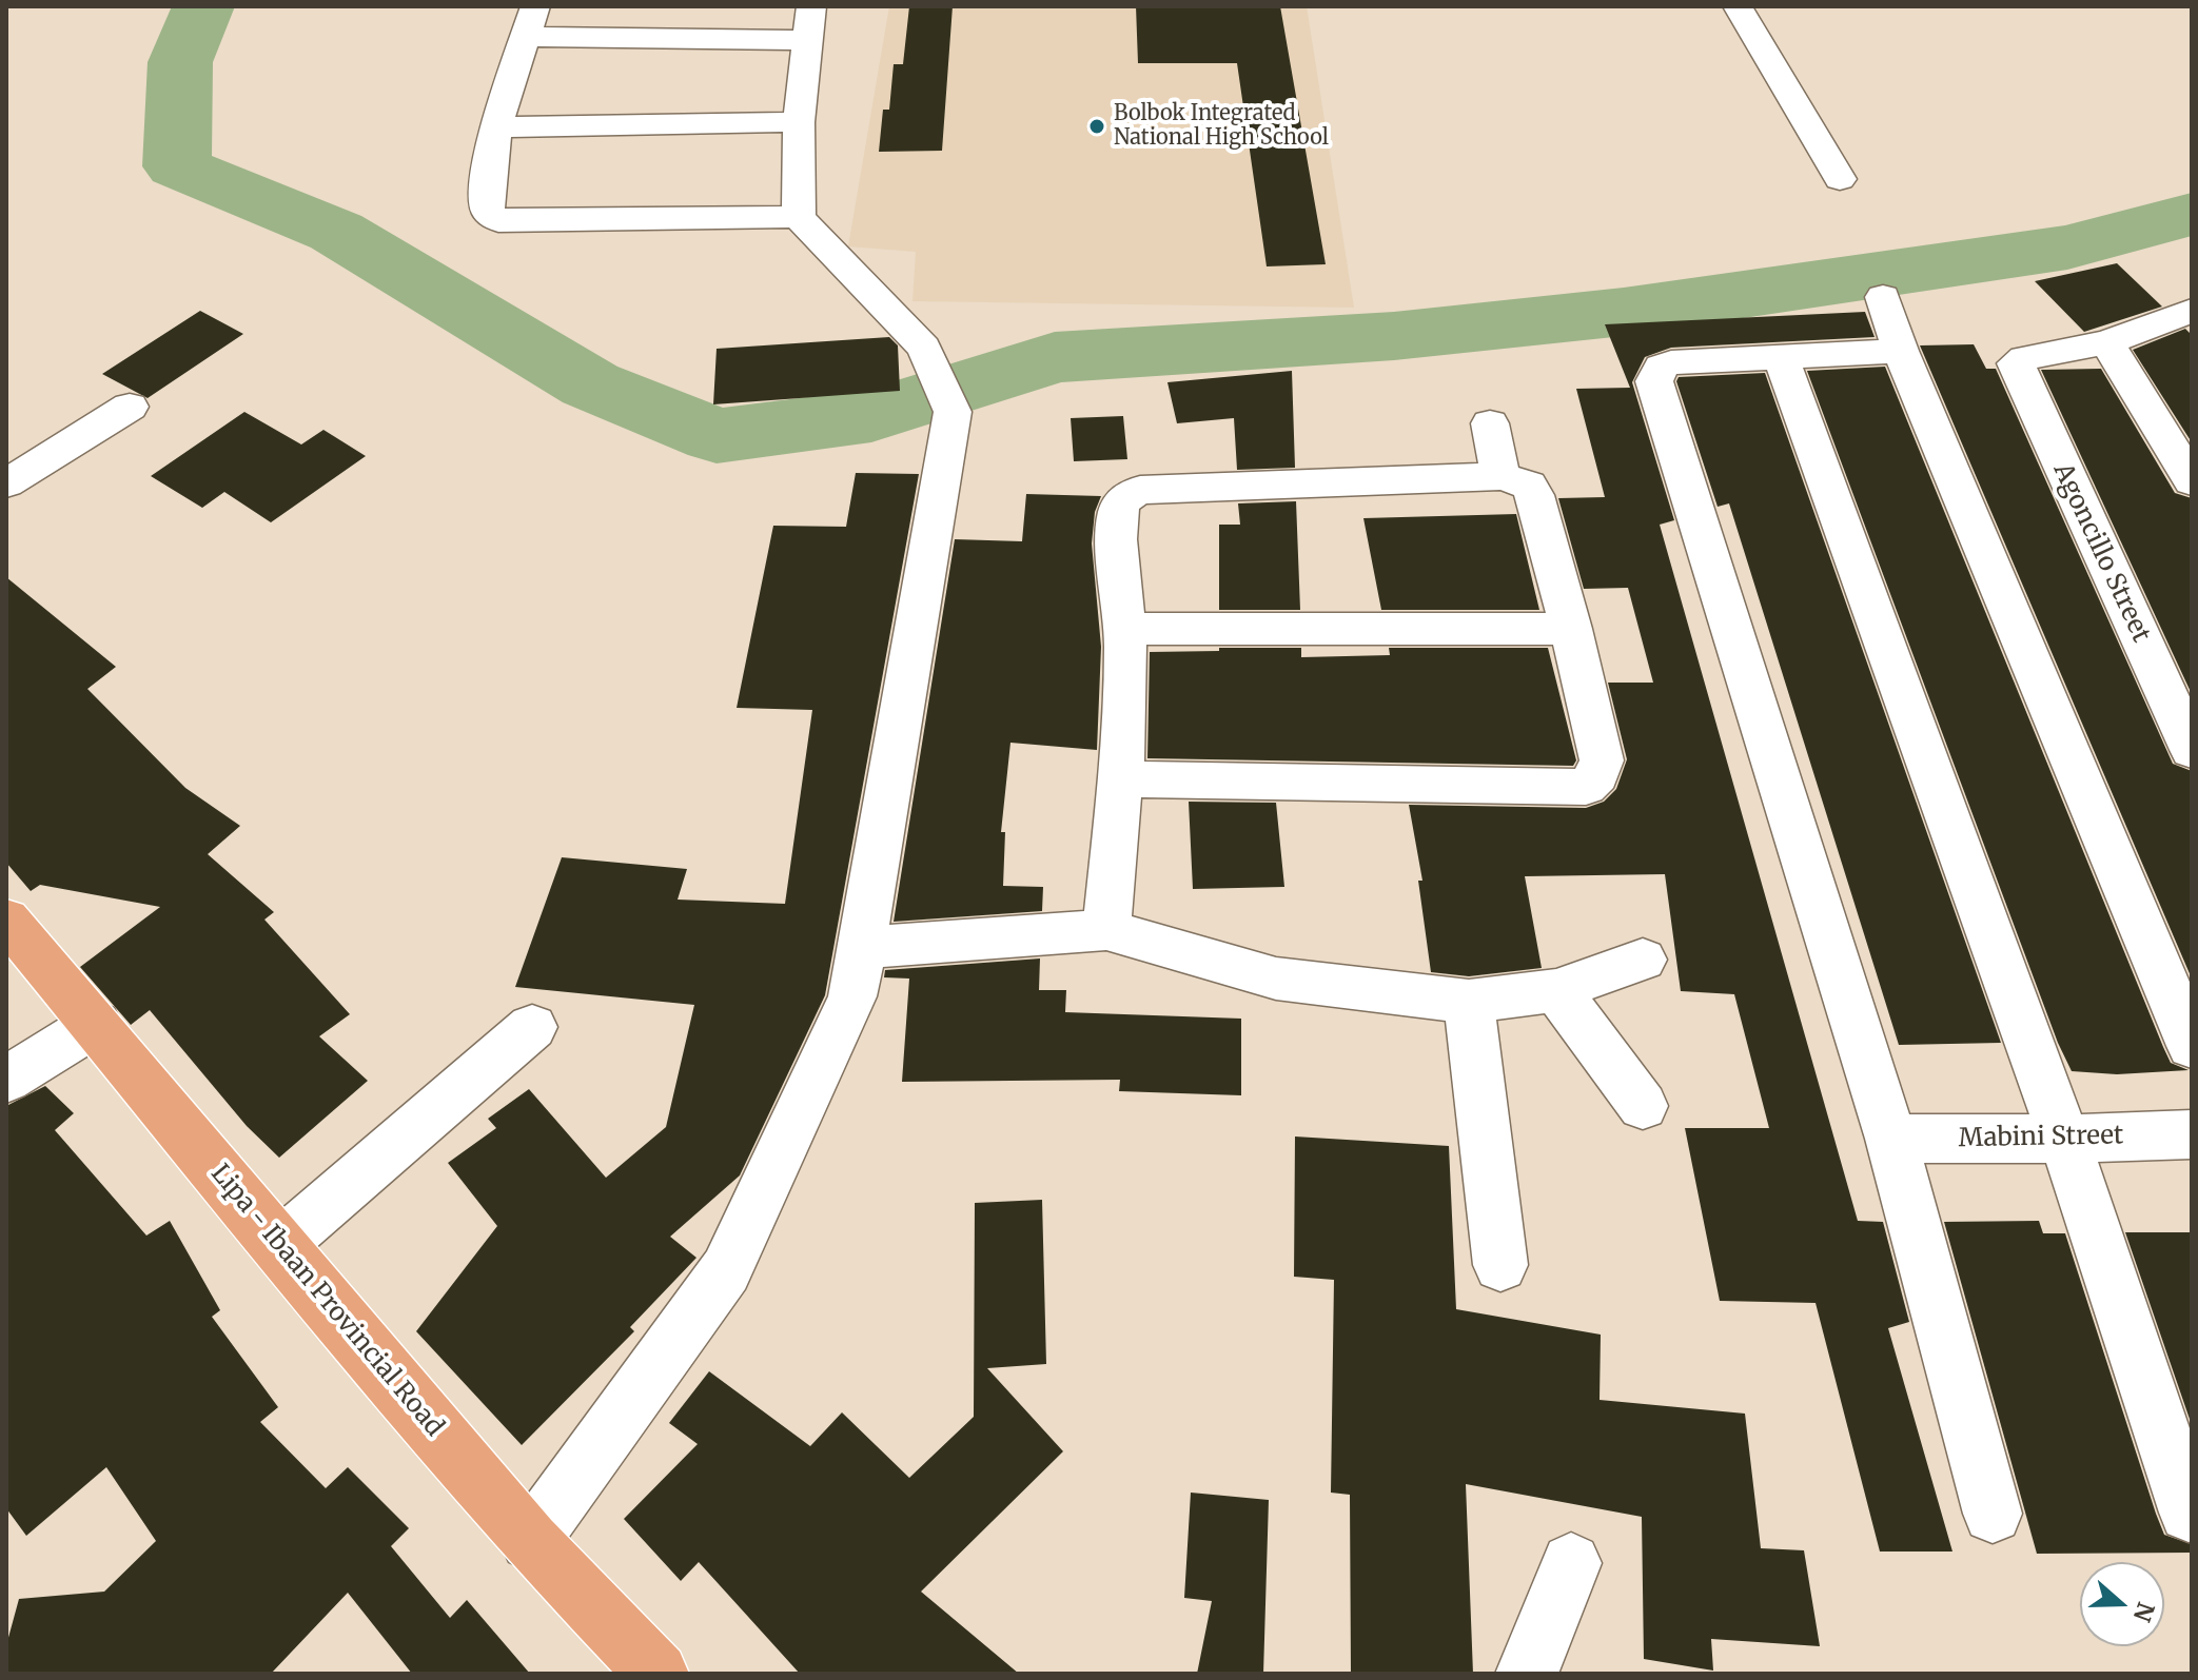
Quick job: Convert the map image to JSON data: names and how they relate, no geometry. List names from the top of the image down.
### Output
{
  "streets": {
    "main road": ["Lipa - Ibaan Provincial Road"],
    "street": ["Agoncillo Street", "Mabini Street"]
  },
  "places": ["Bolbok Integrated National High School"],
  "north": "right"
}
